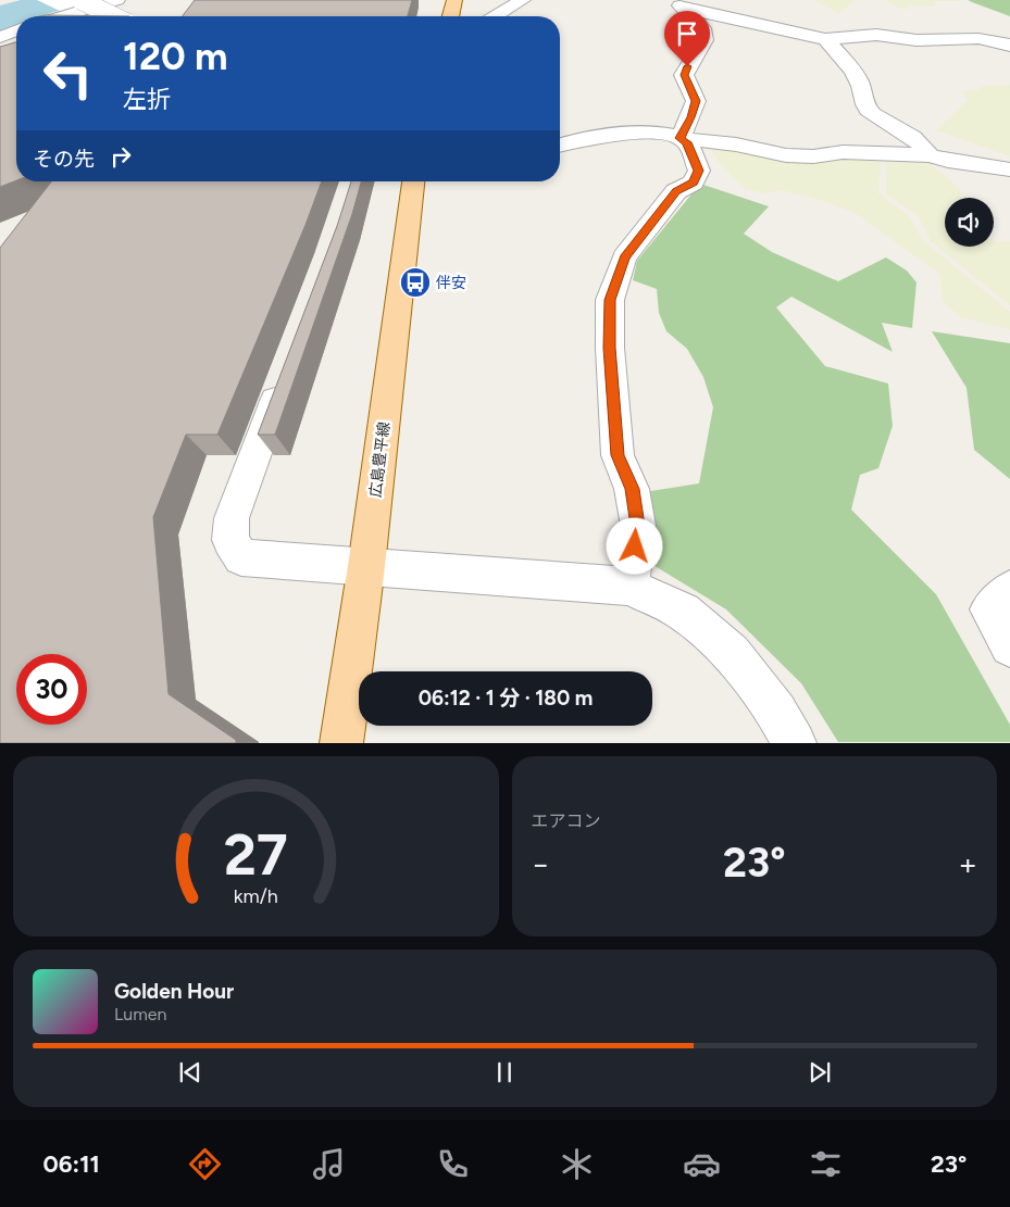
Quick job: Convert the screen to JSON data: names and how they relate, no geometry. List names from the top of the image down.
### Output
{
  "streets": {
    "main road": ["広島豊平線"]
  },
  "places": {
    "bus stop": ["伴安"]
  },
  "page": {
    "turn": ["120 m", "左折"],
    "then": "その先",
    "limit": "30",
    "trip": "06:12 · 1 分 · 180 m",
    "tile": "エアコン",
    "heat": ["−", "23°", "+"],
    "song": ["Golden Hour", "Lumen"],
    "tabs": ["06:11", "23°"],
    "gauge": ["27", "km/h"]
  }
}
